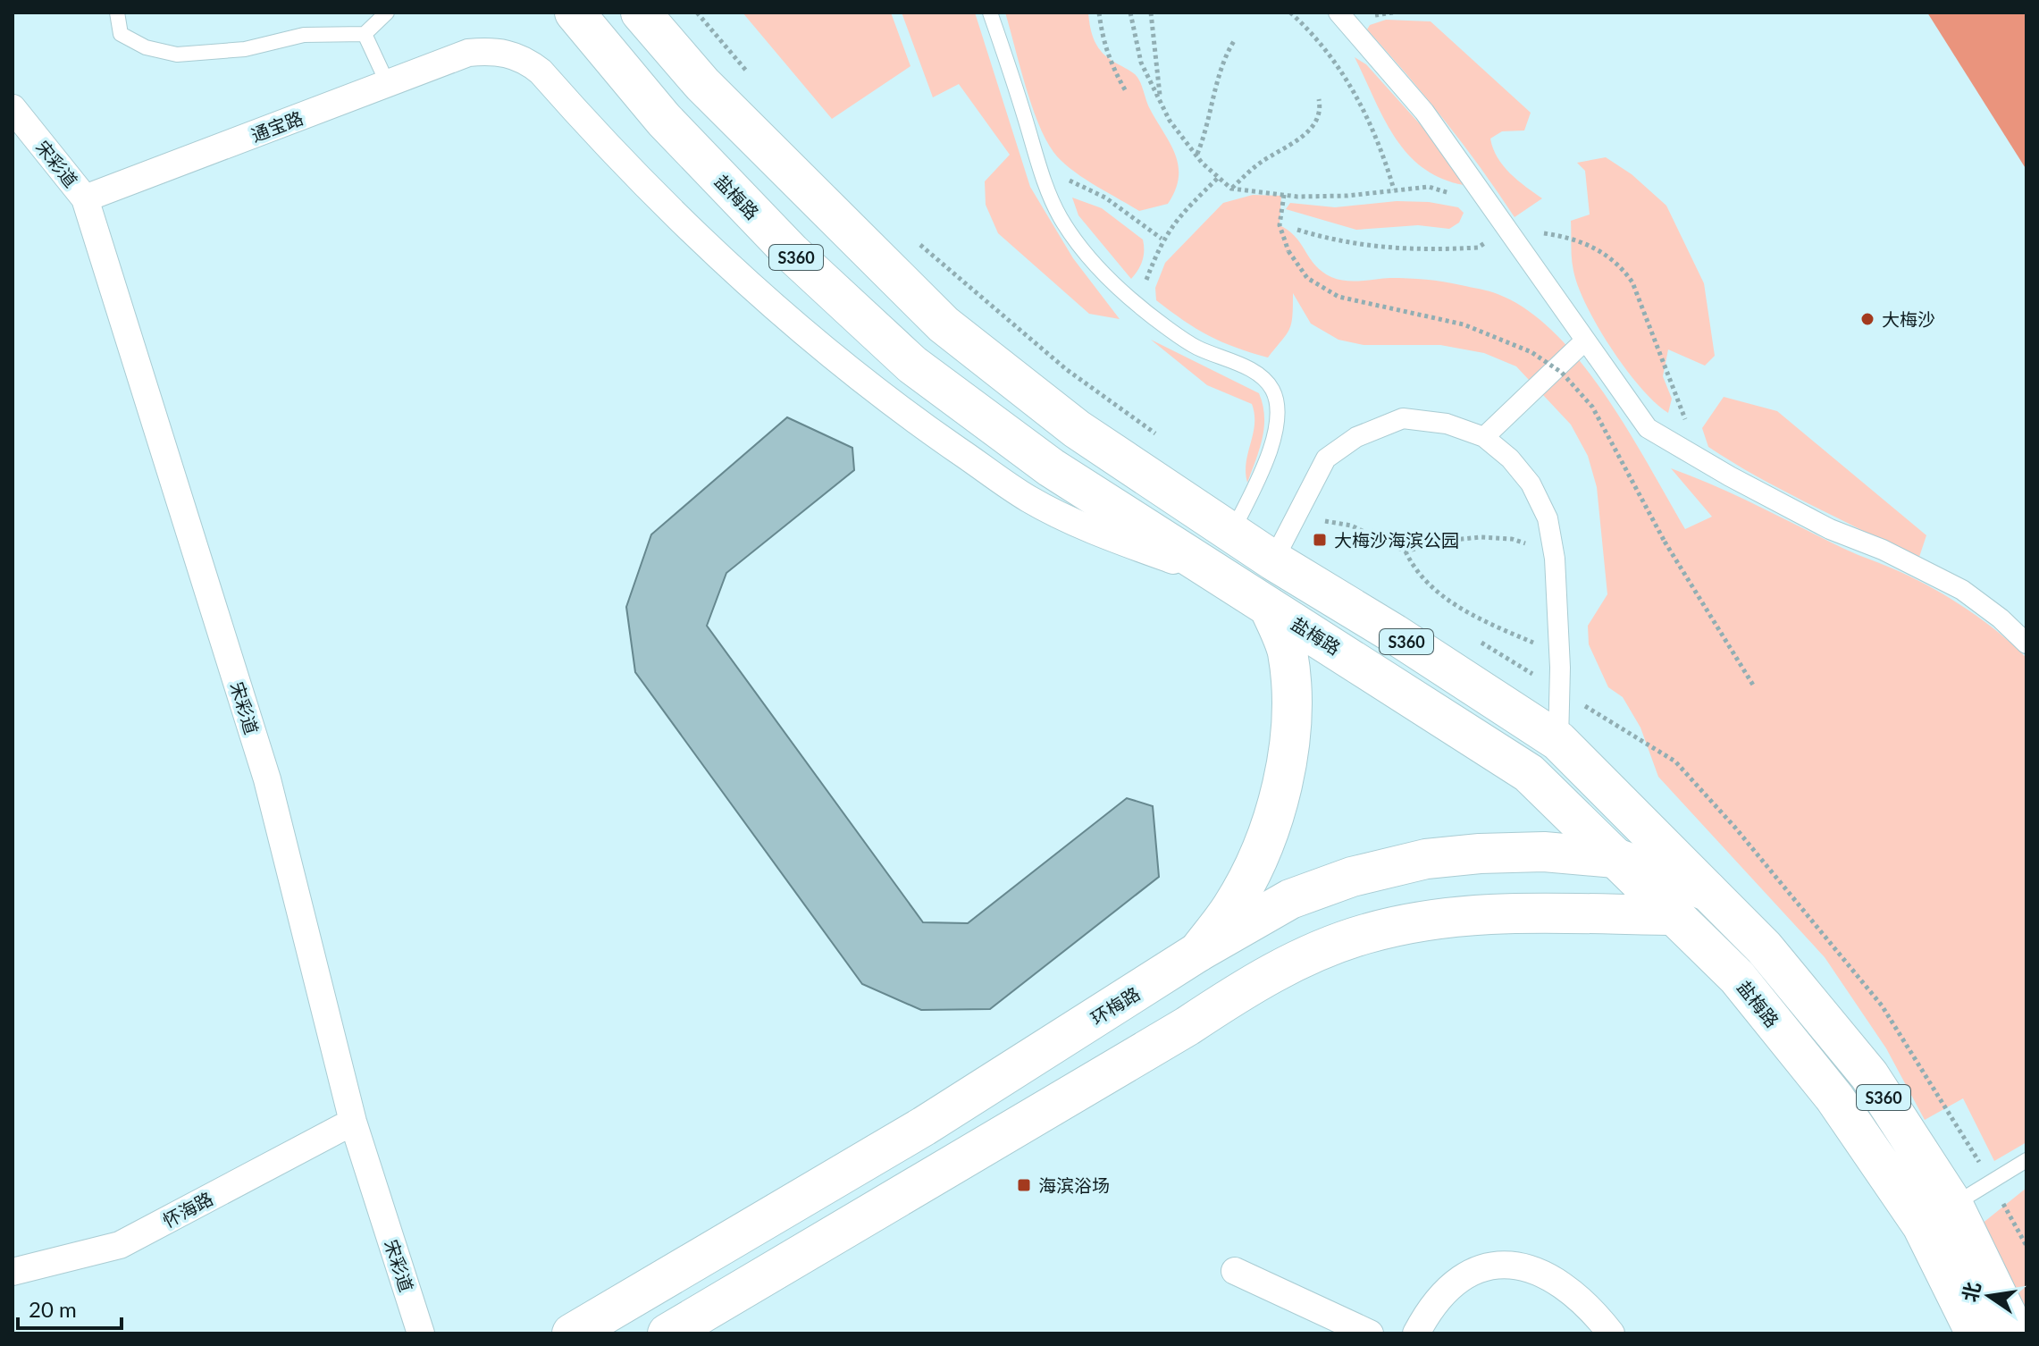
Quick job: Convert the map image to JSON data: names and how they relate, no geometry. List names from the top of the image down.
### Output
{
  "streets": {
    "main road": ["盐梅路", "S360", "环梅路"],
    "street": ["通宝路", "宋彩道", "怀海路"]
  },
  "crossings": [
    ["通宝路", "宋彩道"],
    ["通宝路", "盐梅路"],
    ["宋彩道", "怀海路"],
    ["盐梅路", "环梅路"],
    ["S360", "环梅路"]
  ],
  "places": {
    "other": ["大梅沙"],
    "transit": ["大梅沙海滨公园", "海滨浴场"]
  },
  "scale_bar": "20 m",
  "north": "left"
}
